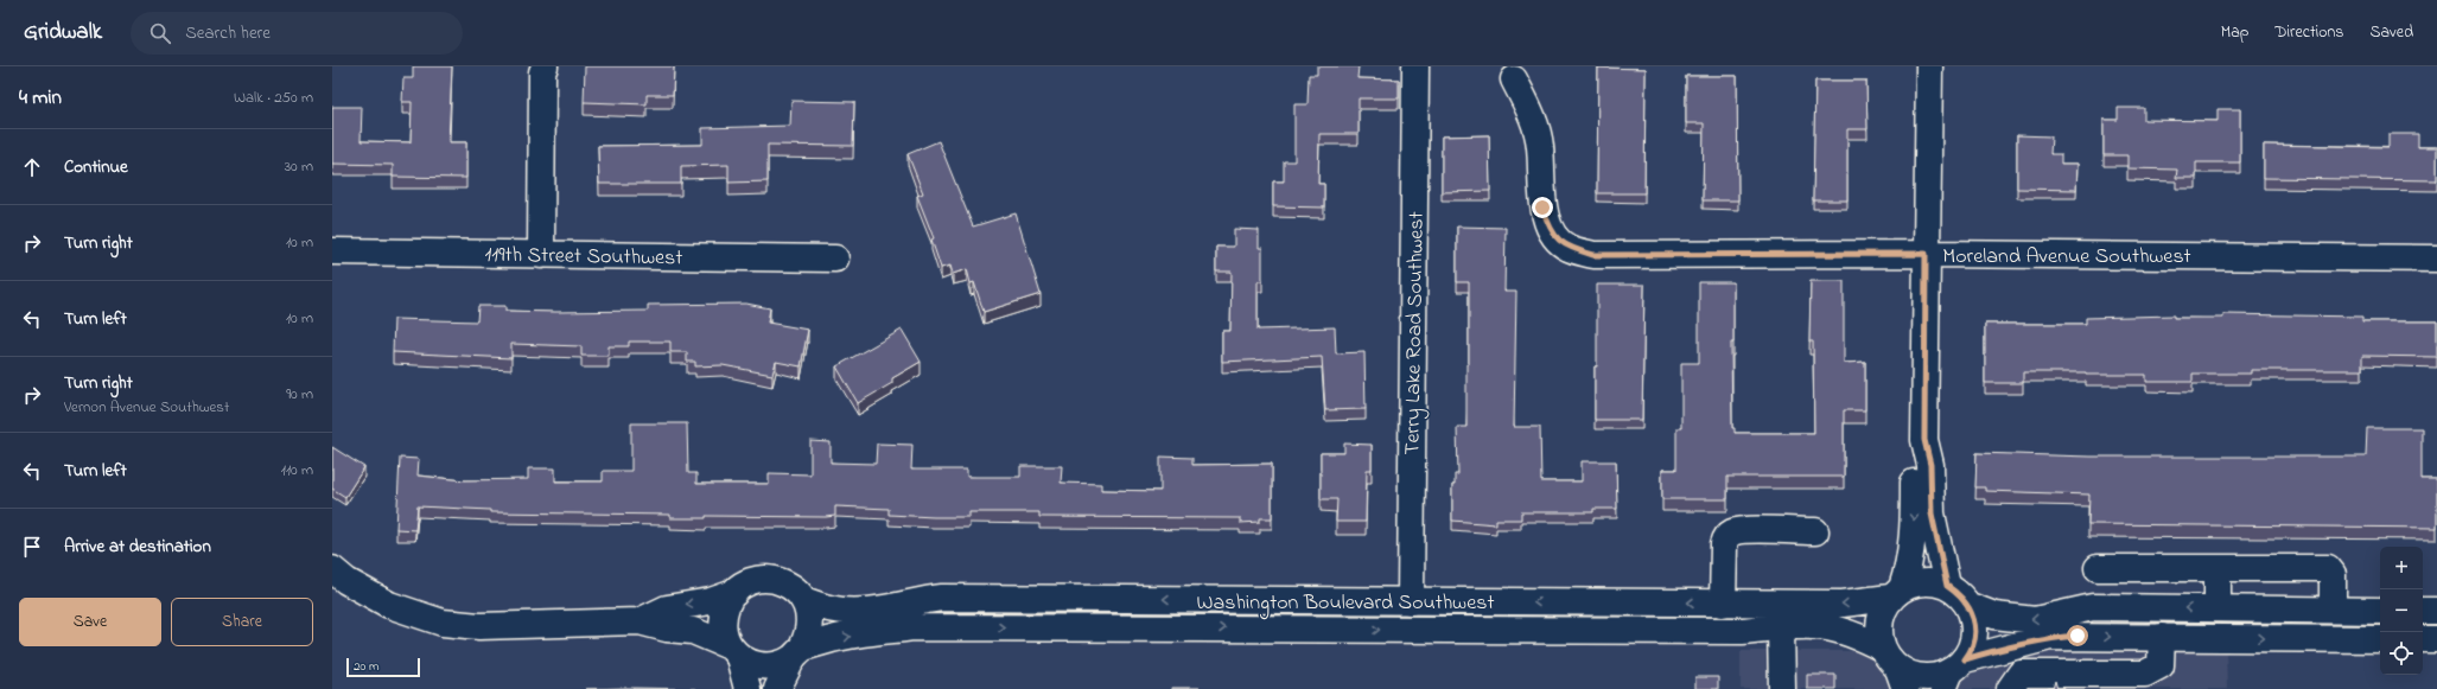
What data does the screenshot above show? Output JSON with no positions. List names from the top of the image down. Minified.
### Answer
{"streets":{"main road":["119th Street Southwest","Moreland Avenue Southwest","Terry Lake Road Southwest","Washington Boulevard Southwest"]},"crossings":[["Terry Lake Road Southwest","Washington Boulevard Southwest"]],"scale_bar":"20 m","page":{"header":"Gridwalk","search":"Search here","nav":["Map","Directions","Saved"],"heading":["4 min","Walk · 250 m"],"list":[["Continue","30 m"],["Turn right","10 m"],["Turn left","10 m"],["Turn right","Vernon Avenue Southwest","90 m"],["Turn left","110 m"],"Arrive at destination"],"map_buttons":["+","−"],"buttons":["Save","Share"],"scale":"20 m"}}
